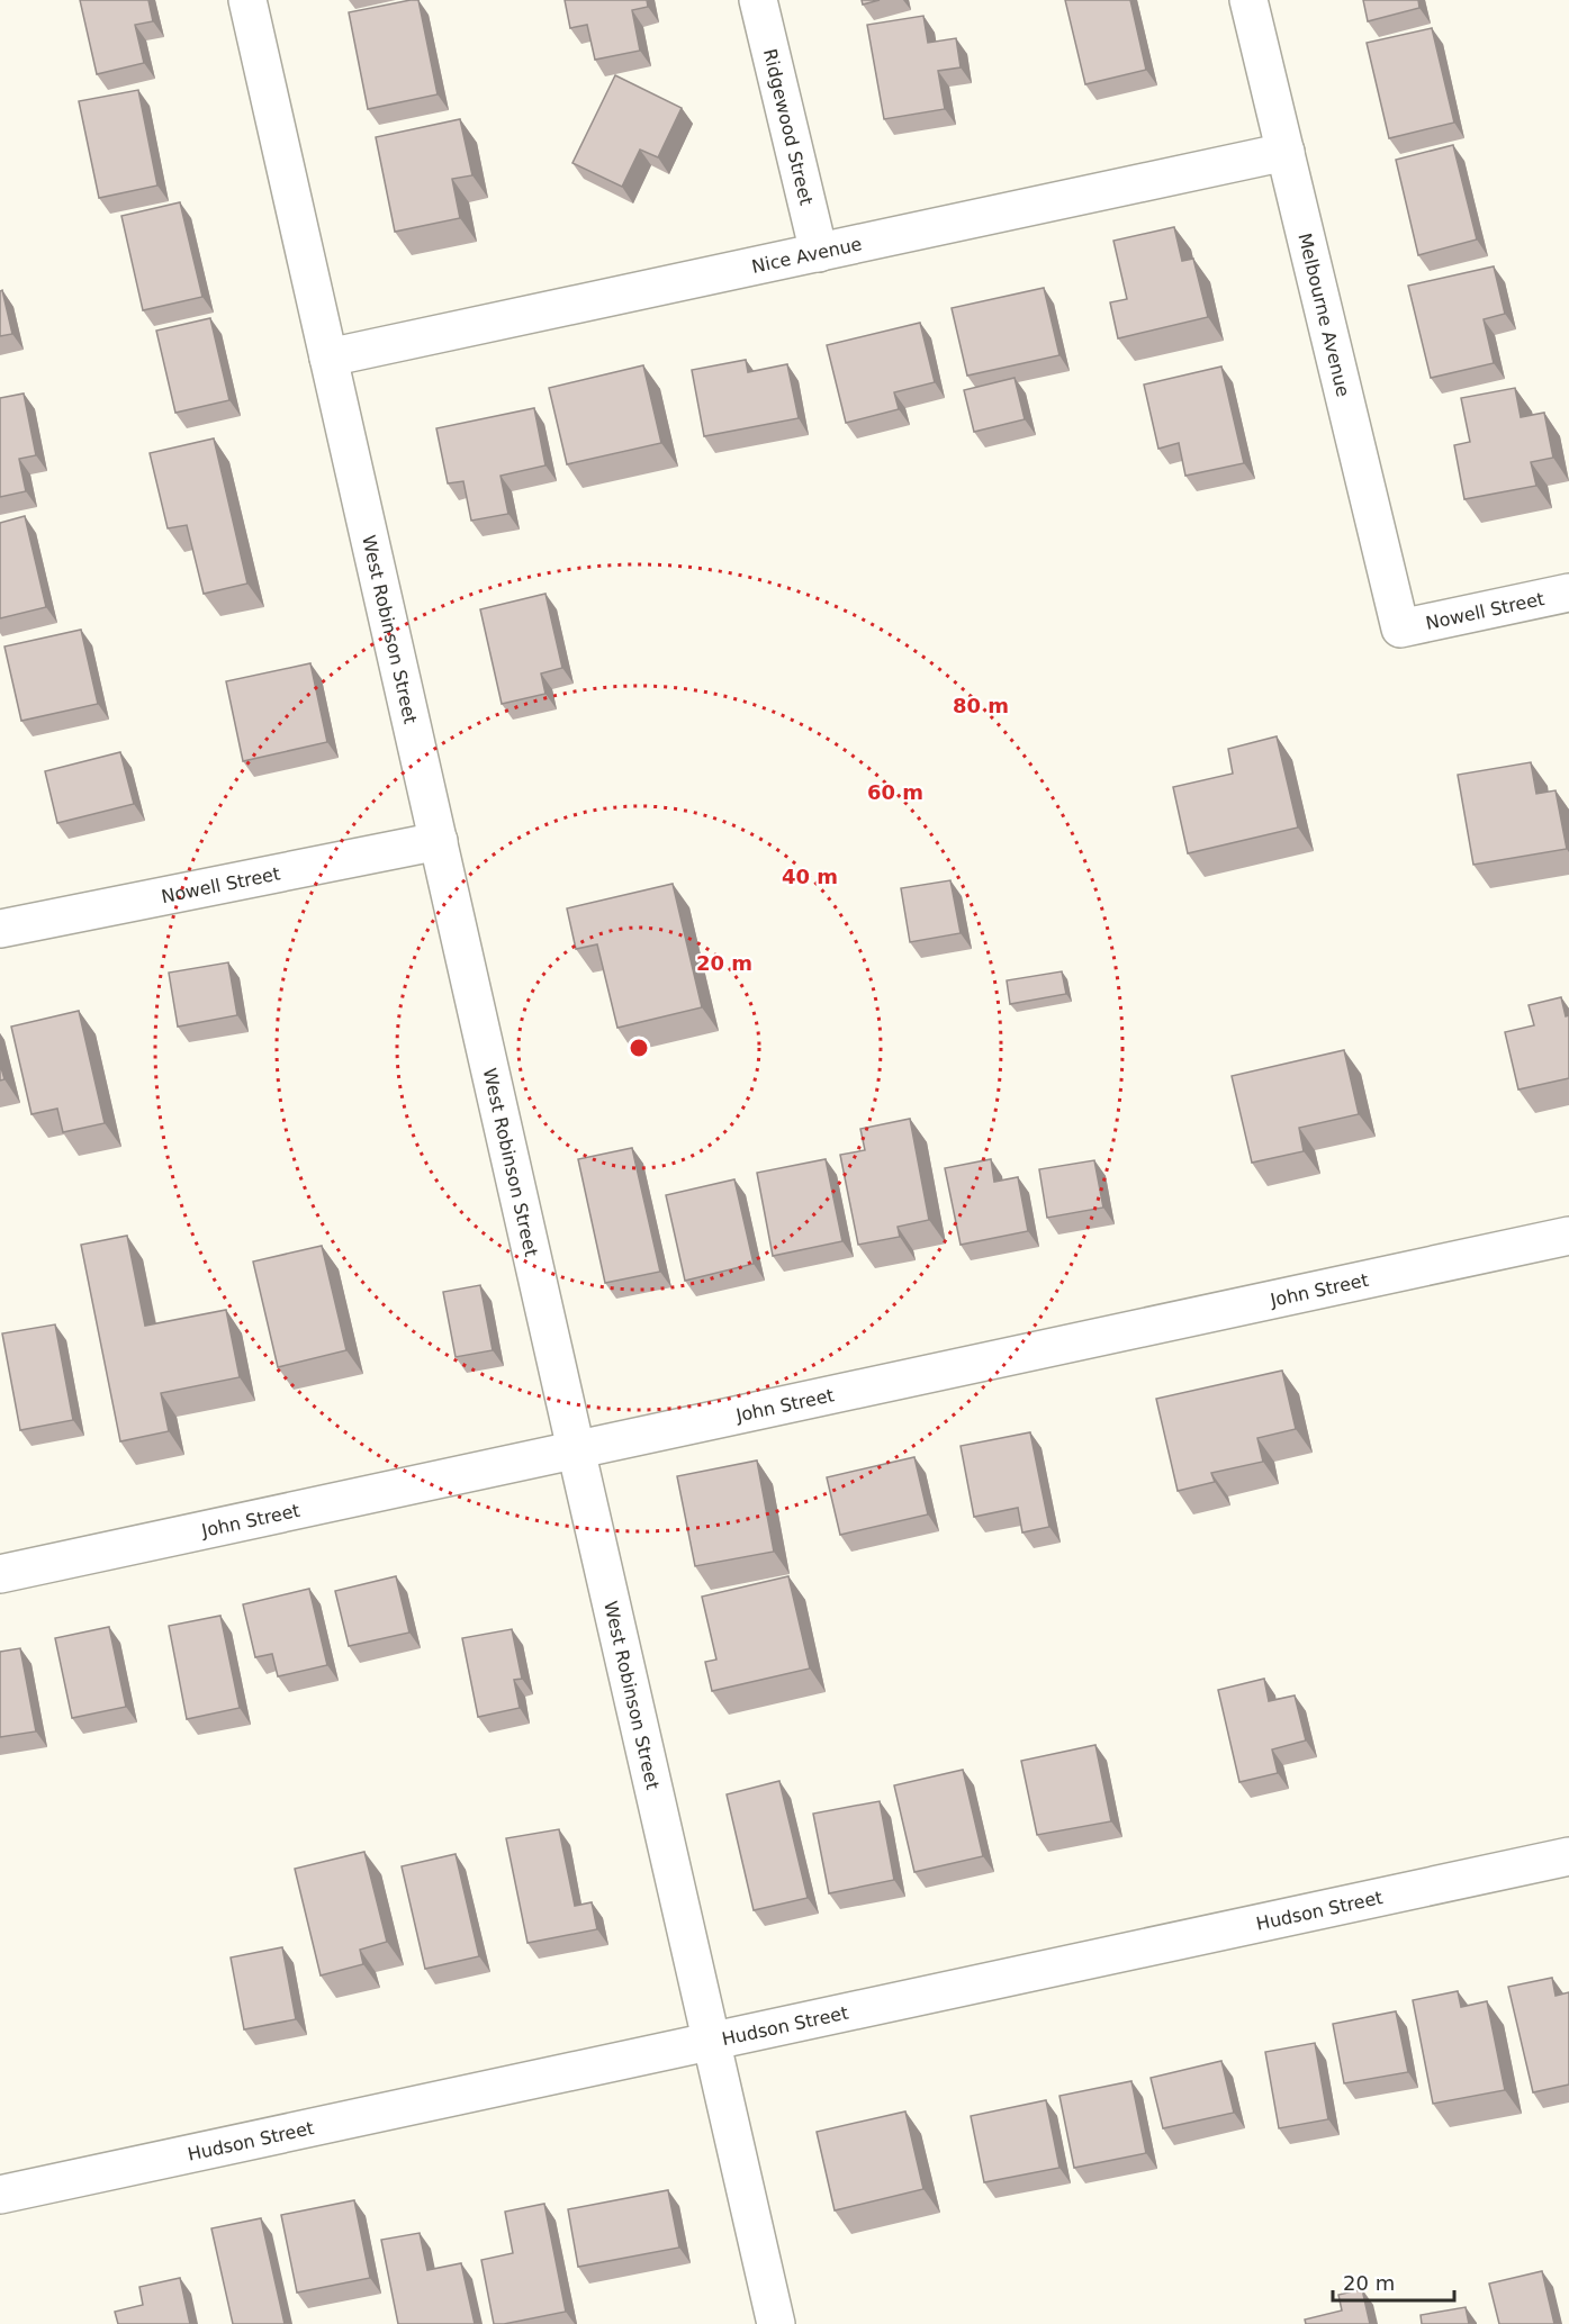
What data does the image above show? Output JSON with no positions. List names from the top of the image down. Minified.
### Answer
{"streets":{"street":["Ridgewood Street","Nice Avenue","Melbourne Avenue","Nowell Street","West Robinson Street","John Street","Hudson Street"]},"crossings":[["Ridgewood Street","Nice Avenue"],["Nice Avenue","Melbourne Avenue"],["Nice Avenue","West Robinson Street"],["Melbourne Avenue","Nowell Street"],["Nowell Street","West Robinson Street"],["West Robinson Street","John Street"],["West Robinson Street","Hudson Street"]],"scale_bar":"20 m","rings":["80 m","60 m","40 m","20 m"]}
